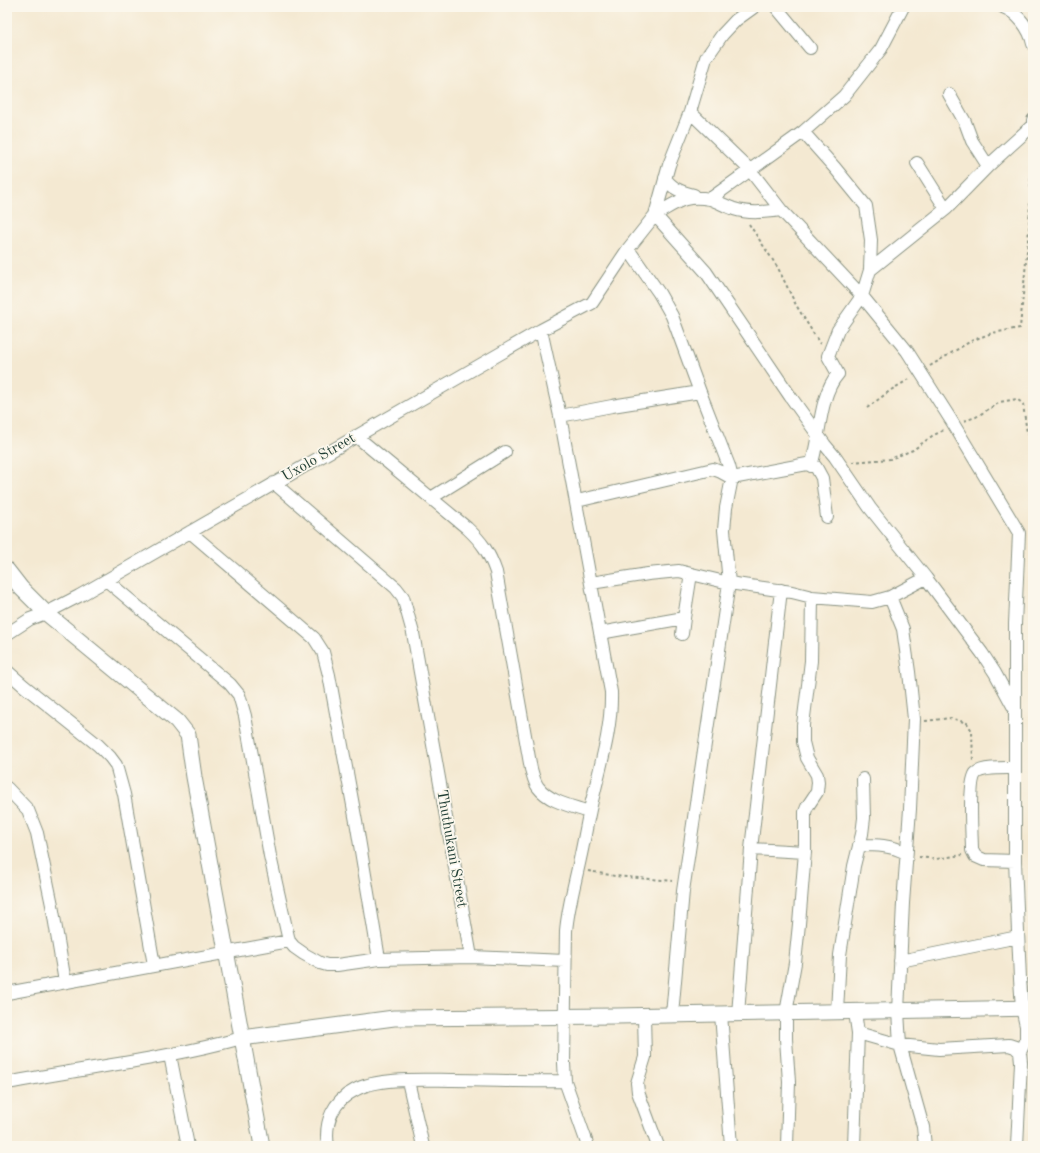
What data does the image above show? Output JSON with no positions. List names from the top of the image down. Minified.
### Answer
{"streets":{"street":["Uxolo Street","Thuthukani Street"]},"crossings":[["Uxolo Street","Thuthukani Street"]]}
